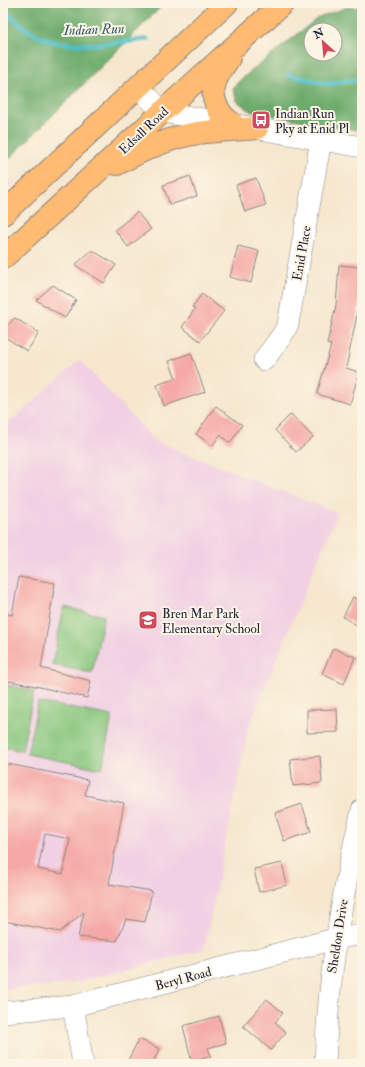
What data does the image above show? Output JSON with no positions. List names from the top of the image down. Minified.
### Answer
{"streets":{"main road":["Edsall Road"],"street":["Enid Place","Sheldon Drive","Beryl Road"]},"crossings":[["Sheldon Drive","Beryl Road"]],"water":["Indian Run"],"places":{"bus stop":["Indian Run Pky at Enid Pl"],"school or university":["Bren Mar Park Elementary School"]},"north":"top left"}
